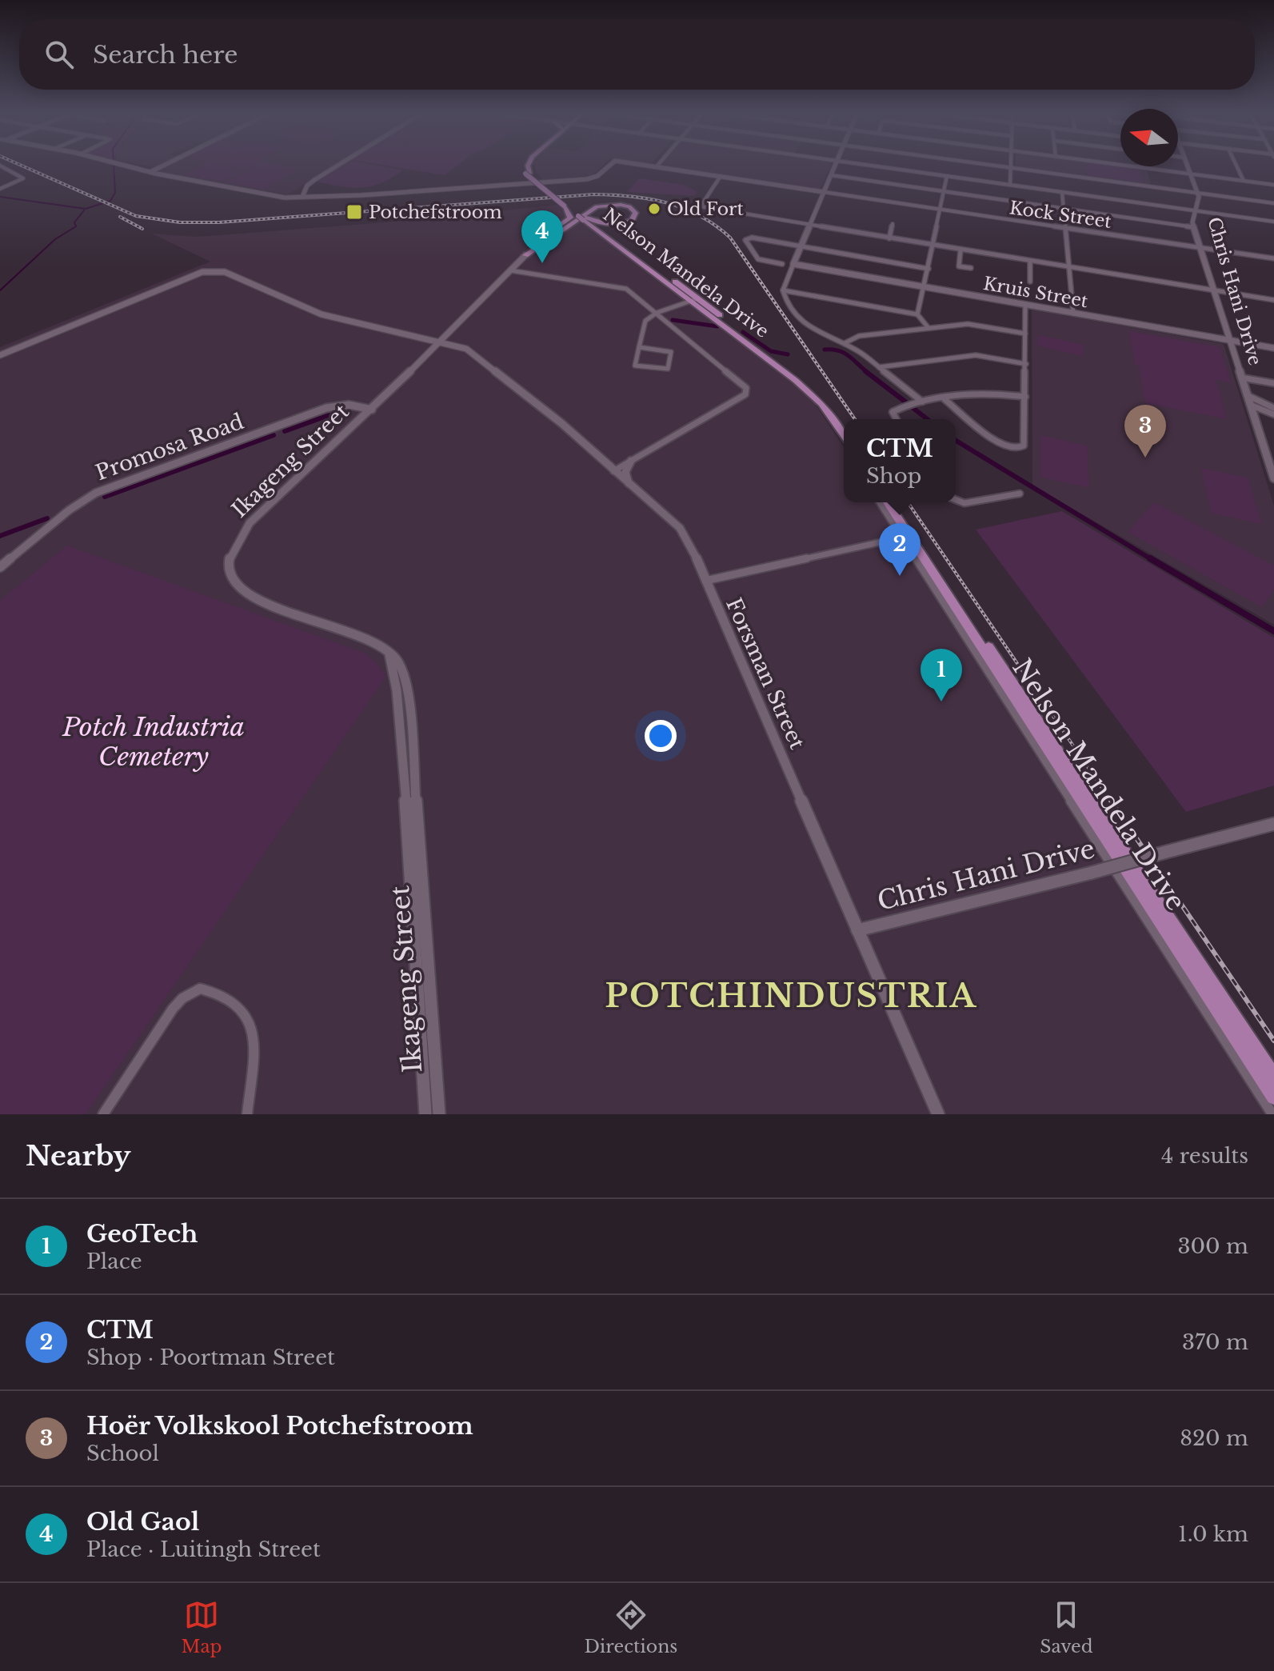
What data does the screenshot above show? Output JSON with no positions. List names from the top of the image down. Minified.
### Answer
{"streets":{"highway":["Nelson Mandela Drive"],"street":["Kock Street","Chris Hani Drive","Kruis Street","Promosa Road","Ikageng Street","Forsman Street"]},"crossings":[["Kock Street","Chris Hani Drive"],["Chris Hani Drive","Kruis Street"],["Chris Hani Drive","Forsman Street"],["Promosa Road","Ikageng Street"],["Ikageng Street","Forsman Street"]],"districts":["POTCHINDUSTRIA"],"parks":["Potch Industria Cemetery"],"places":{"other":["Old Fort"],"transit":["Potchefstroom"]},"north":"left","page":{"search":"Search here","pins":["4","3","2","1"],"popup":["CTM","Shop"],"heading":["Nearby","4 results"],"list":[{"mark":"1","name":"GeoTech","note":"Place","value":"300 m"},{"mark":"2","name":"CTM","note":"Shop · Poortman Street","value":"370 m"},{"mark":"3","name":"Hoër Volkskool Potchefstroom","note":"School","value":"820 m"},{"mark":"4","name":"Old Gaol","note":"Place · Luitingh Street","value":"1.0 km"}],"nav":["Map","Directions","Saved"]}}
